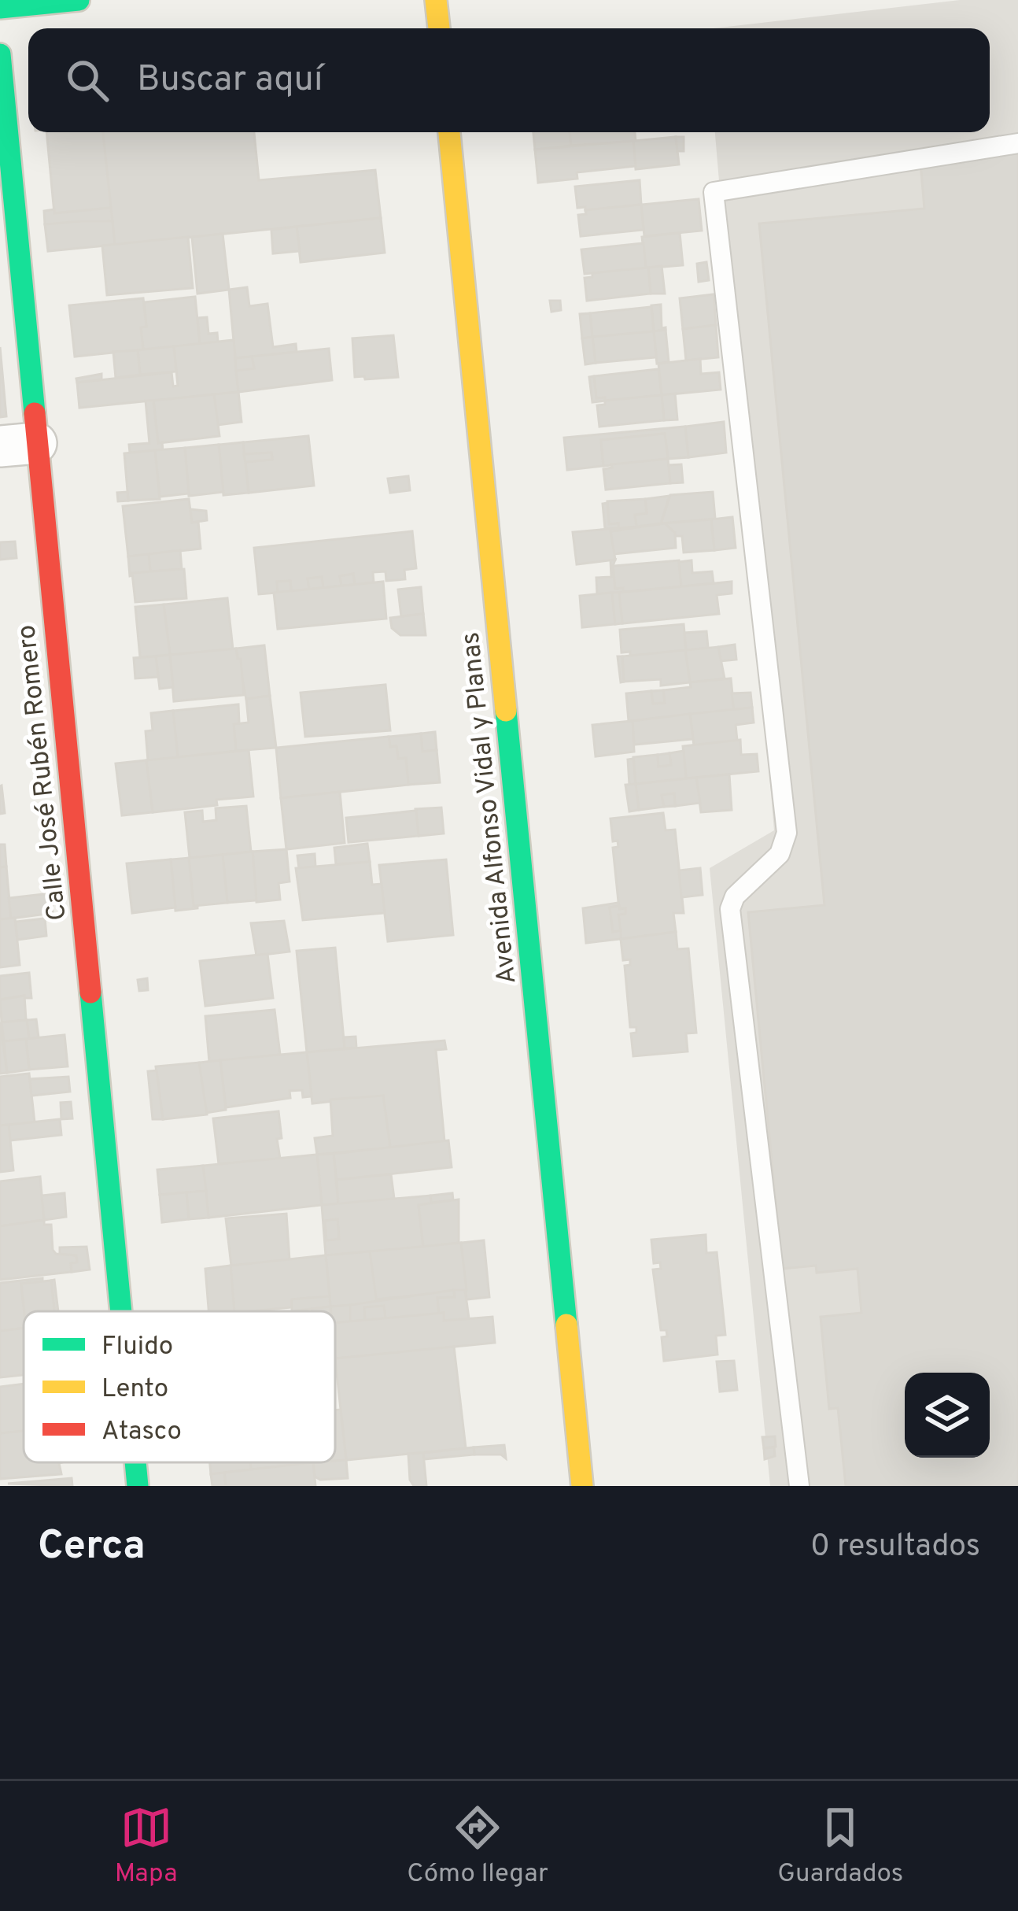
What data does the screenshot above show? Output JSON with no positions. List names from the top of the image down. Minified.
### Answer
{"streets":{"main road":["Calle José Rubén Romero","Avenida Alfonso Vidal y Planas"]},"legend":["Fluido","Lento","Atasco"],"page":{"search":"Buscar aquí","heading":["Cerca","0 resultados"],"nav":["Mapa","Cómo llegar","Guardados"]}}
